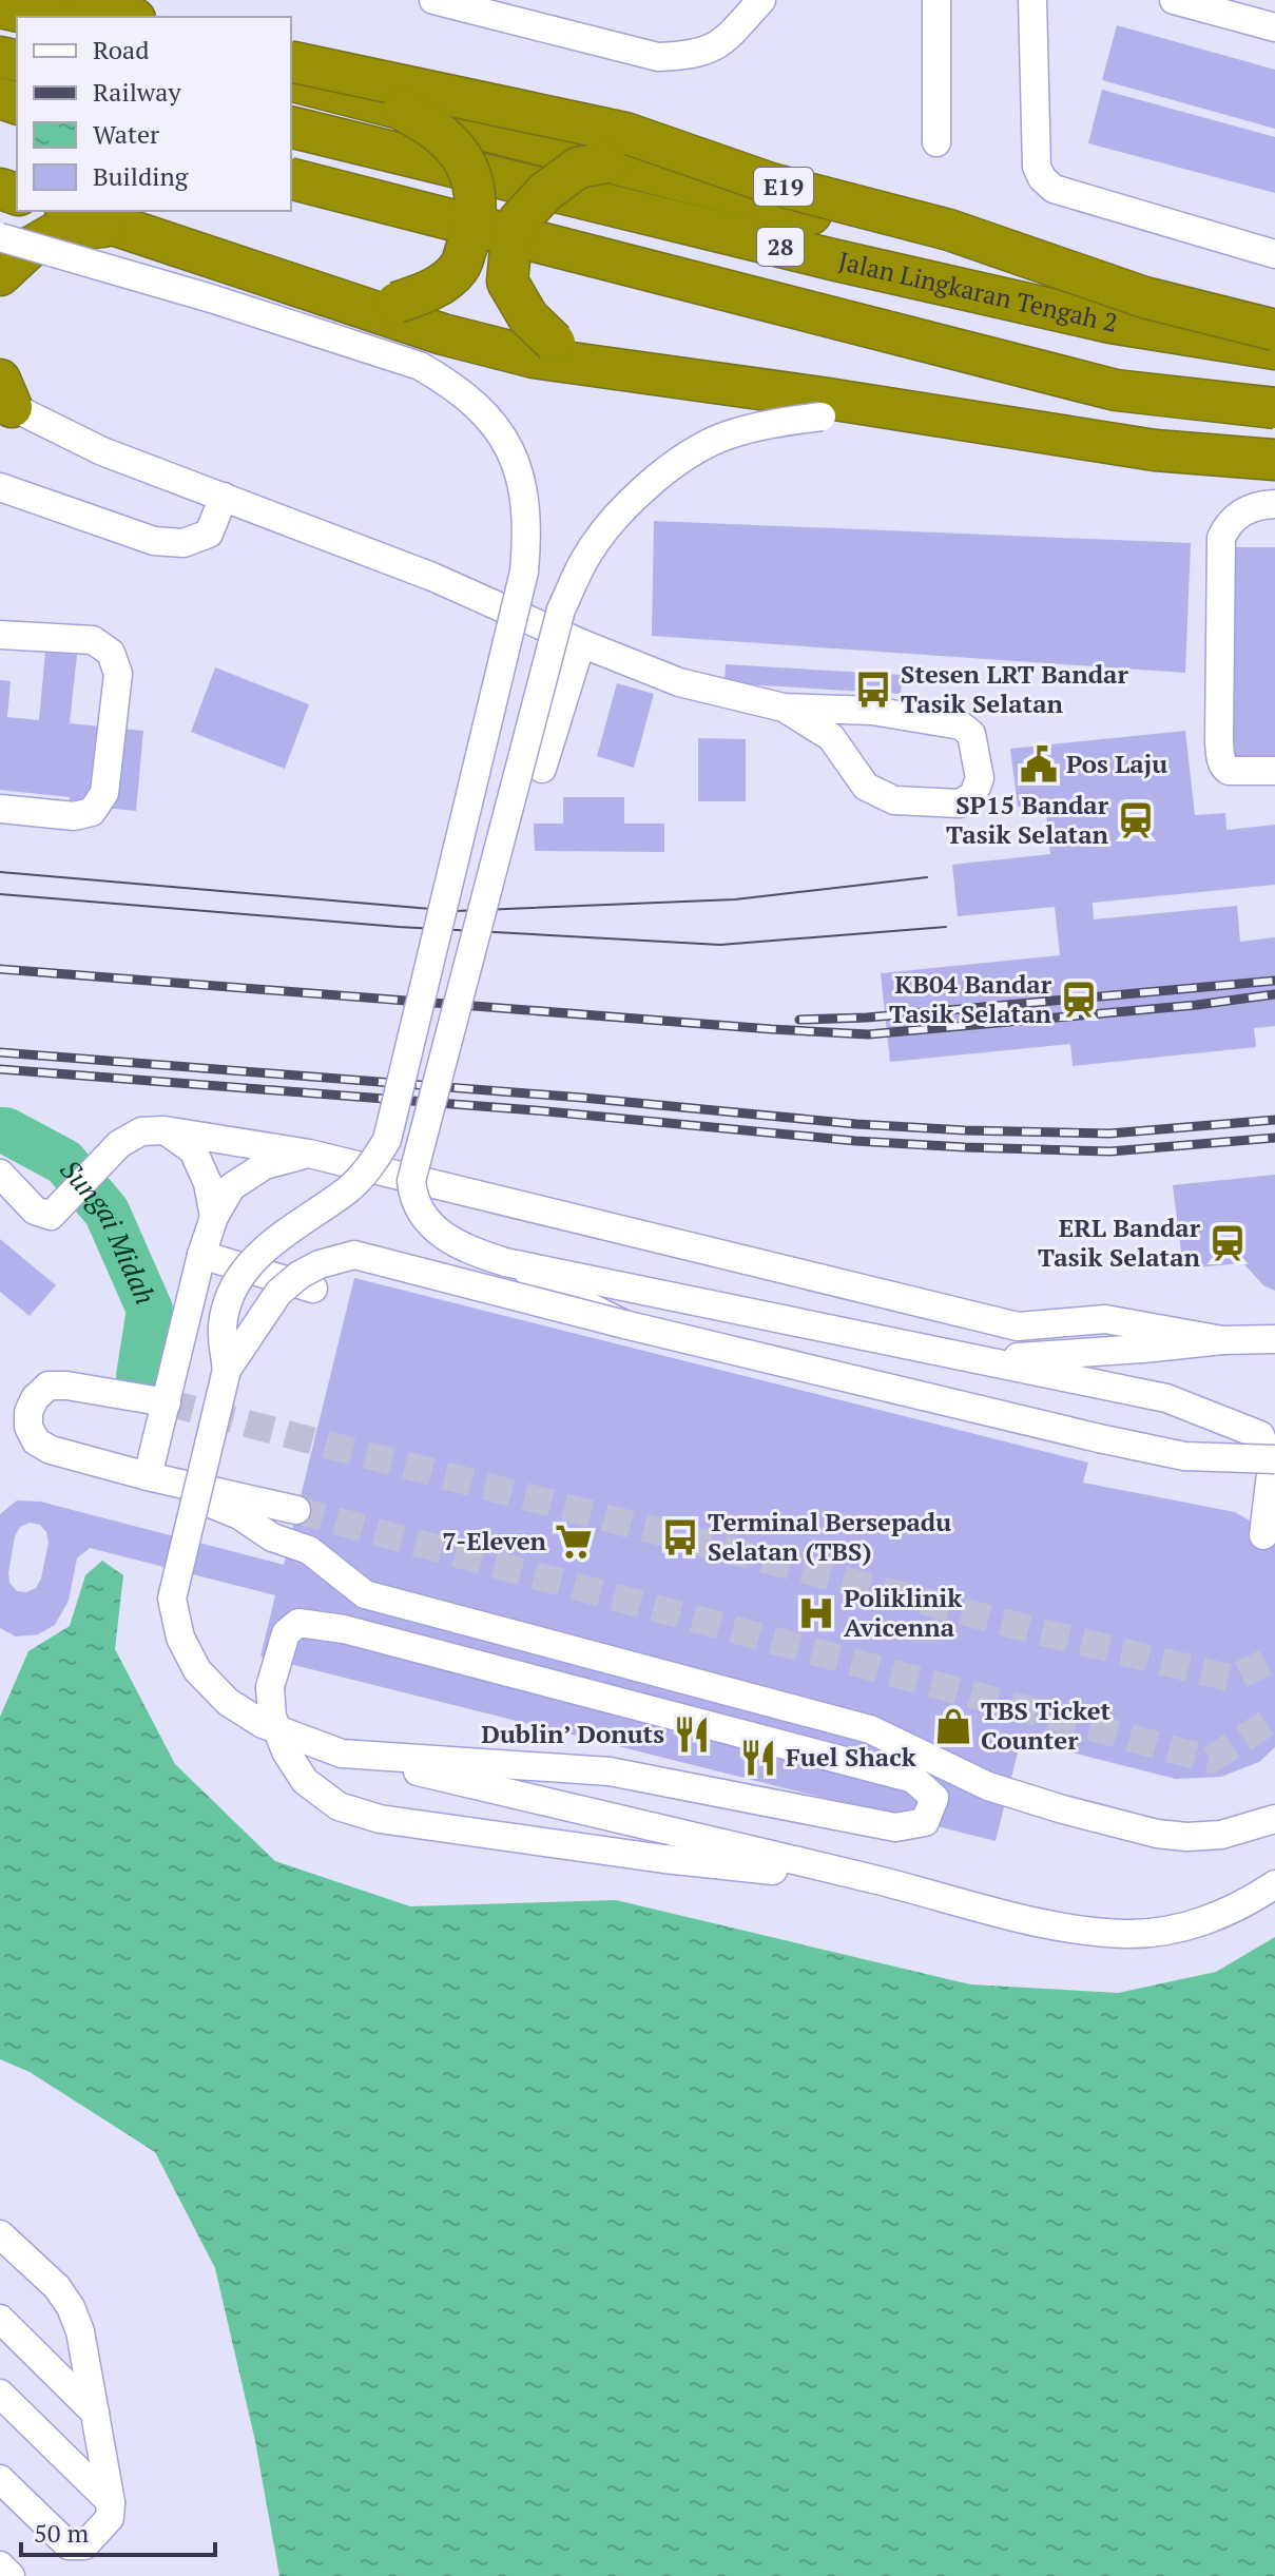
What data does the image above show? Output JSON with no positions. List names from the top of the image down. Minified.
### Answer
{"streets":{"highway":["E19","28","Jalan Lingkaran Tengah 2"]},"water":["Sungai Midah"],"places":{"bus stop":["Stesen LRT Bandar Tasik Selatan","Terminal Bersepadu Selatan (TBS)"],"public building":["Pos Laju"],"station":["SP15 Bandar Tasik Selatan","KB04 Bandar Tasik Selatan","ERL Bandar Tasik Selatan"],"supermarket":["7-Eleven"],"hospital":["Poliklinik Avicenna"],"shop":["TBS Ticket Counter"],"restaurant":["Dublin’ Donuts","Fuel Shack"]},"legend":["Road","Railway","Water","Building"],"scale_bar":"50 m"}
